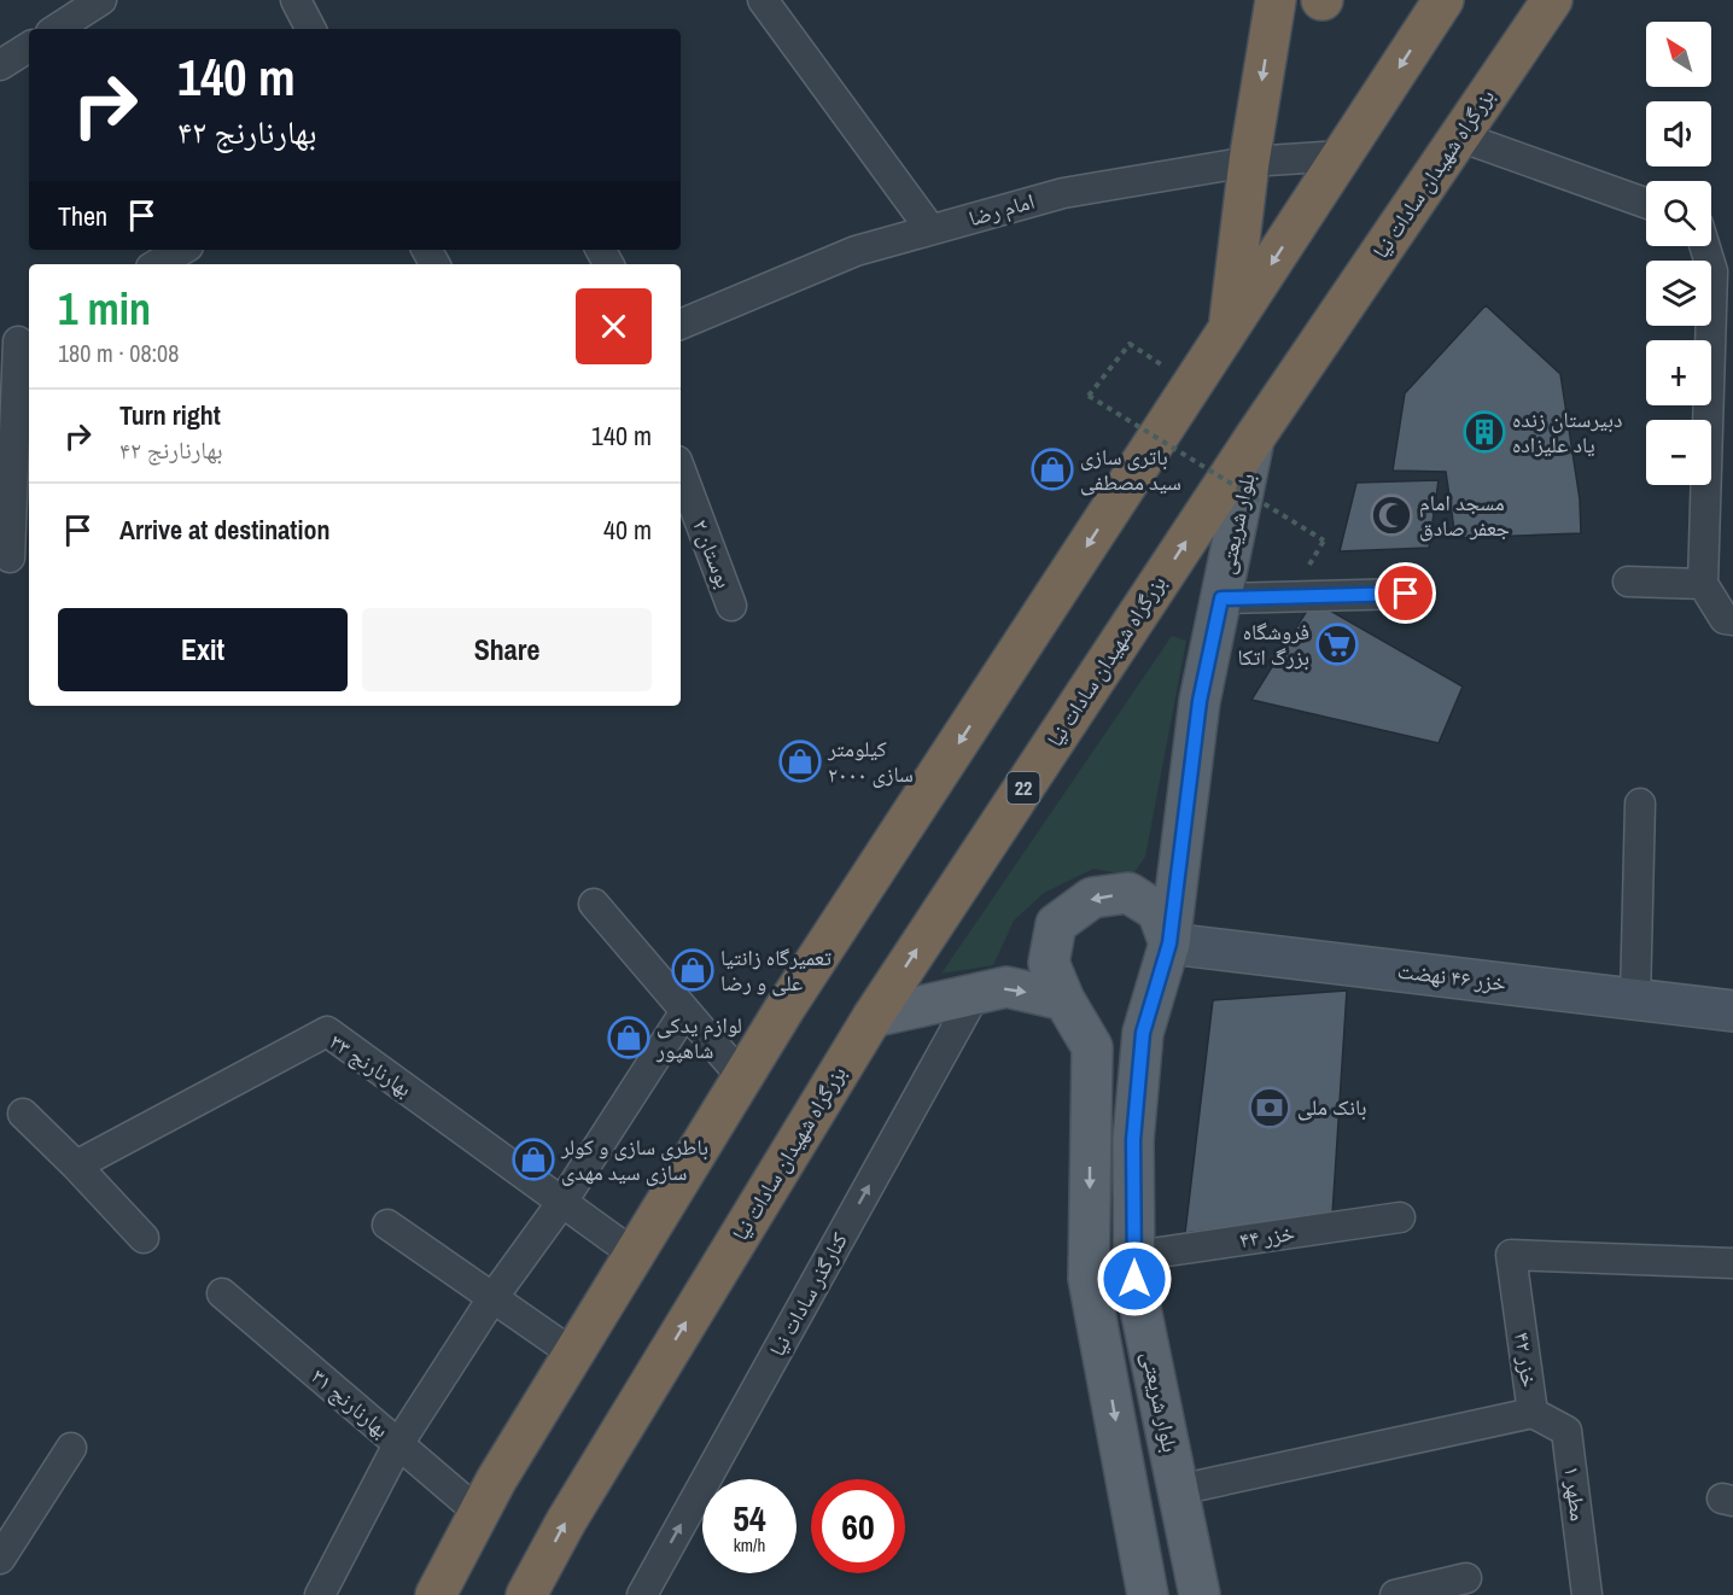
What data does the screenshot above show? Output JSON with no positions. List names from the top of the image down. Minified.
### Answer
{"streets":{"highway":["بزرگراه شهیدان سادات نیا","22"],"main road":["بلوار شریعتی"],"street":["امام رضا","بوستان ۲","خزر ۴۶ نهضت","بهارنارنج ۳۳","خزر ۴۴","کنارگذر سادات نیا","خزر ۴۲","بهارنارنج ۳۱","مطهر ۱"]},"crossings":[["بزرگراه شهیدان سادات نیا","بلوار شریعتی"],["بلوار شریعتی","خزر ۴۶ نهضت"],["بلوار شریعتی","خزر ۴۴"],["بلوار شریعتی","خزر ۴۲"],["خزر ۴۲","مطهر ۱"]],"places":{"building":["دبیرستان زنده یاد علیزاده"],"shop":["باتری سازی سید مصطفی","کیلومتر سازی ۲۰۰۰","تعمیرگاه زانتیا علی و رضا","لوازم یدکی شاهپور","باطری سازی و کولر سازی سید مهدی"],"mosque":["مسجد امام جعفر صادق"],"supermarket":["فروشگاه بزرگ اتکا"],"bank":["بانک ملی"]},"north":"top left","page":{"map_buttons":["+","−"],"turn":["140 m","بهارنارنج ۴۲"],"then":"Then","heading":["1 min","180 m · 08:08"],"list":[{"name":"Turn right","note":"بهارنارنج ۴۲","value":"140 m"},{"name":"Arrive at destination","value":"40 m"}],"buttons":["Exit","Share"],"speed":"54 km/h","limit":"60"}}
